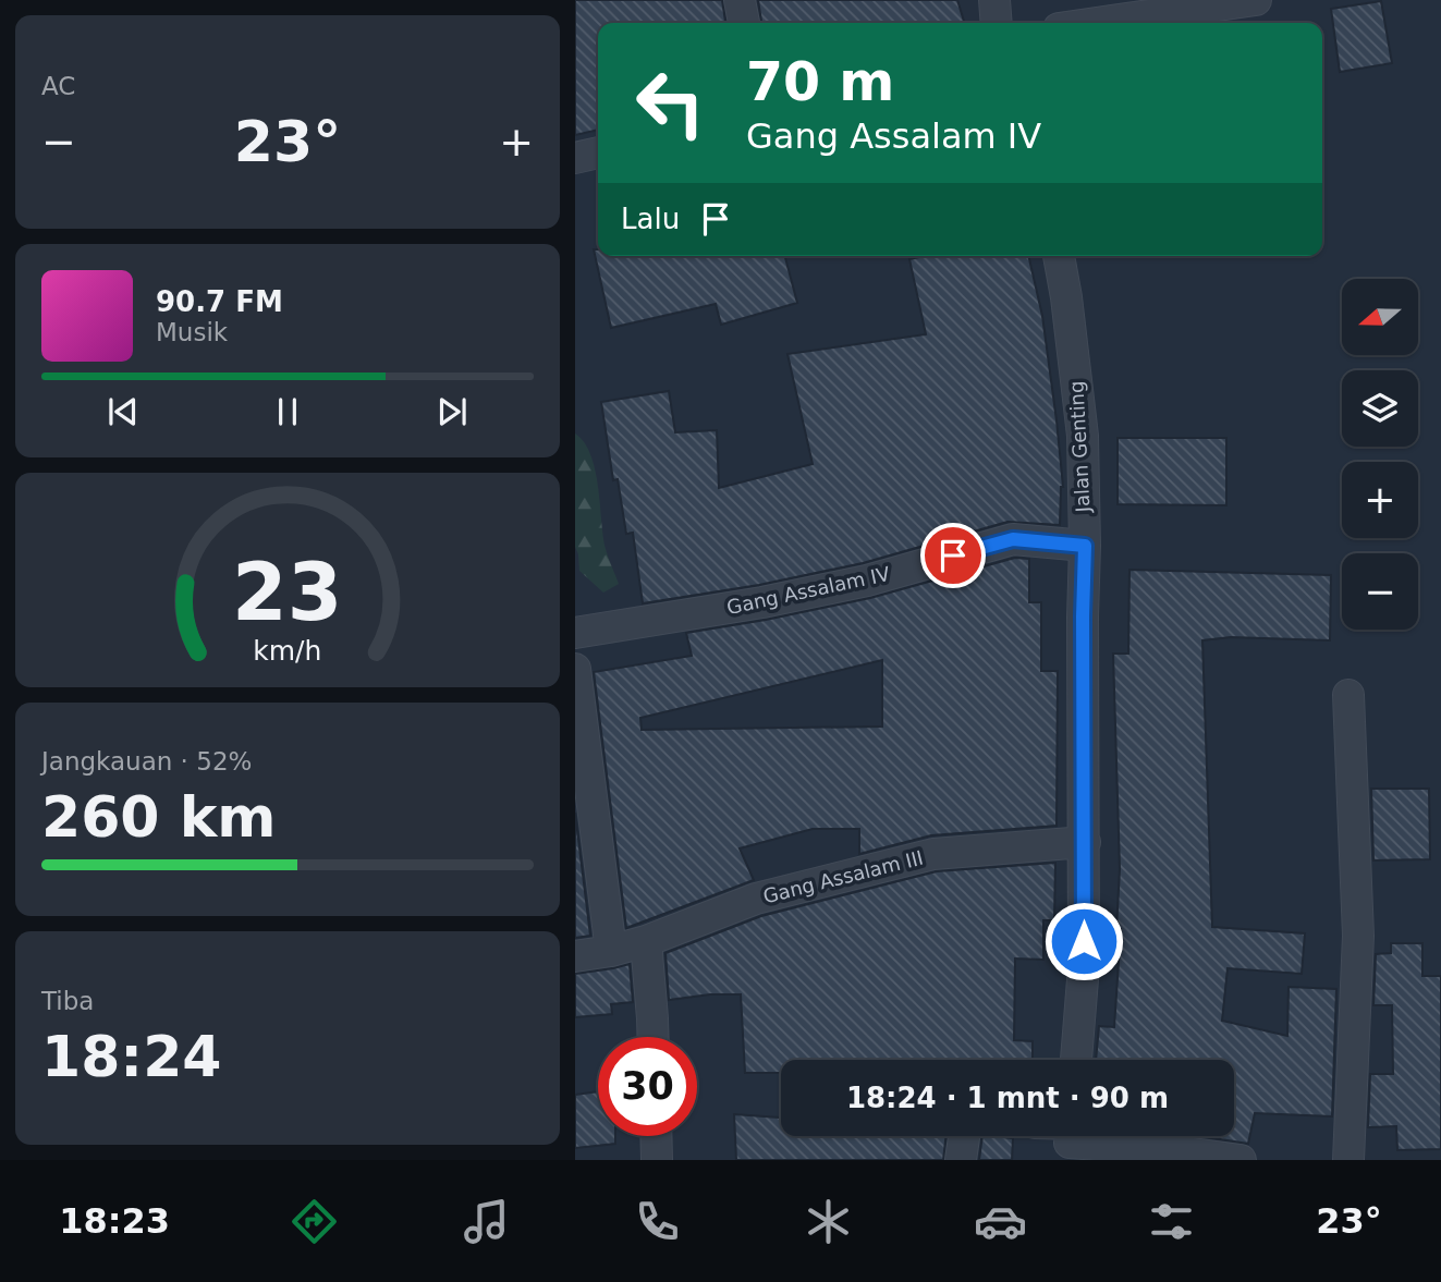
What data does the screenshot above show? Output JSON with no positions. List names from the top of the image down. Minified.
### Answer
{"streets":{"street":["Jalan Genting","Gang Assalam IV","Gang Assalam III"]},"crossings":[["Jalan Genting","Gang Assalam IV"],["Jalan Genting","Gang Assalam III"]],"north":"left","page":{"tile":["AC",["Jangkauan · 52%","260 km"],["Tiba","18:24"]],"turn":["70 m","Gang Assalam IV"],"heat":["−","23°","+"],"then":"Lalu","song":["90.7 FM","Musik"],"map_buttons":["+","−"],"limit":"30","trip":"18:24 · 1 mnt · 90 m","tabs":["18:23","23°"],"gauge":["23","km/h"]}}
